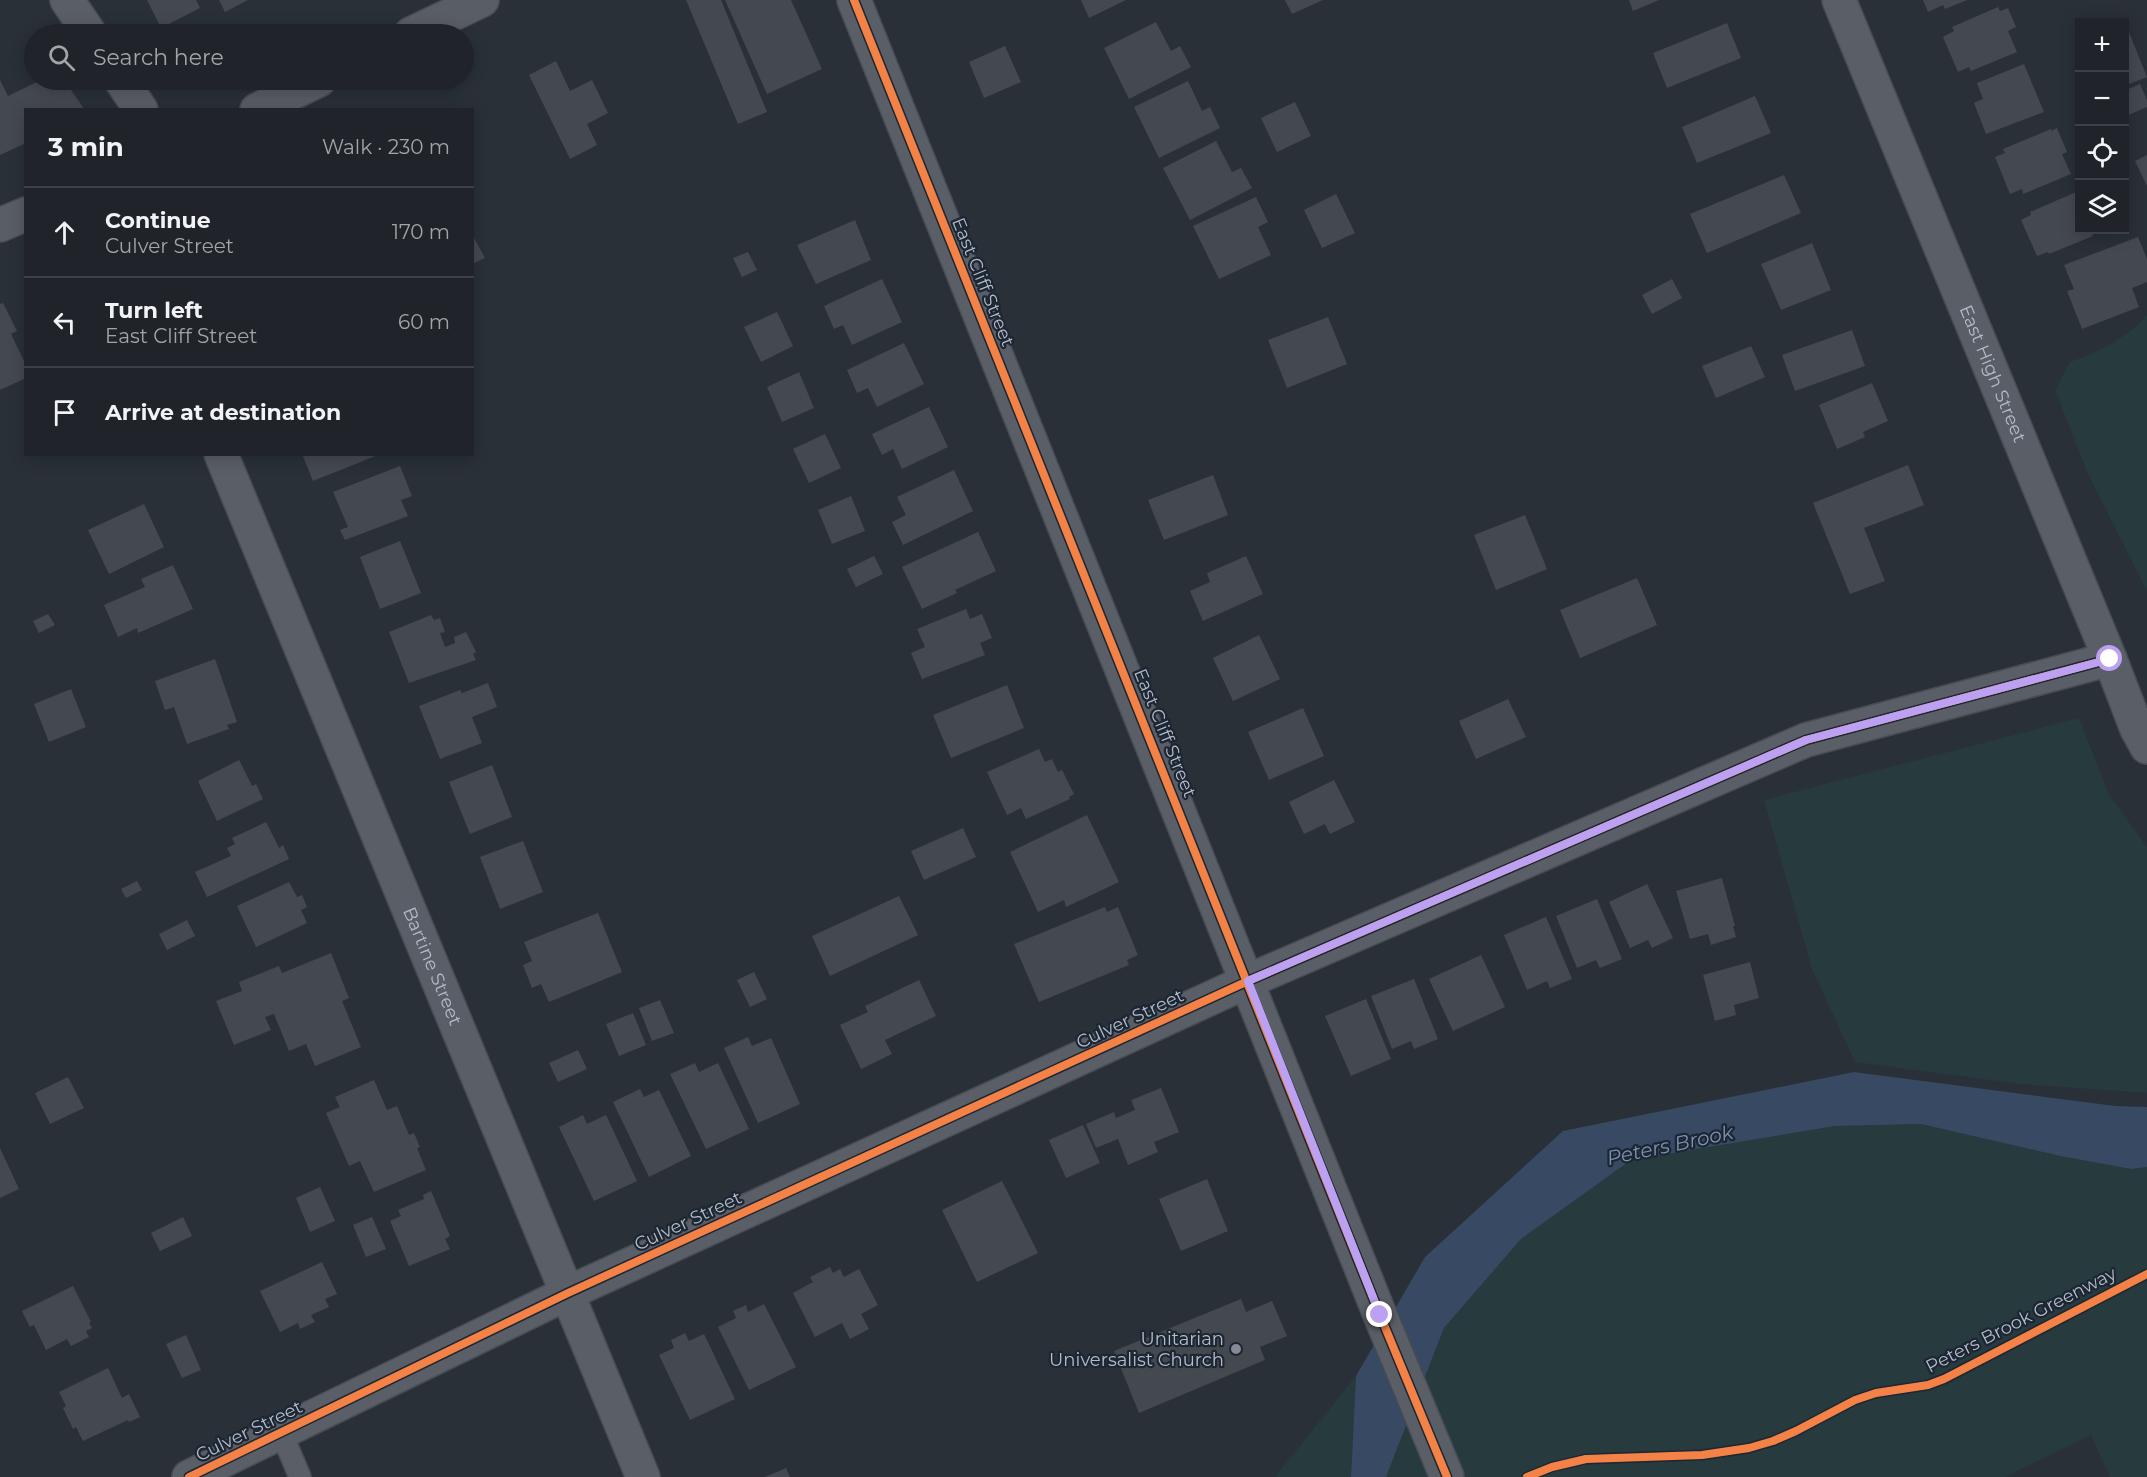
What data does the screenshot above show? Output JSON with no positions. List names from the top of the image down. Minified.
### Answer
{"streets":{"street":["East Cliff Street","East High Street","Bartine Street","Culver Street"],"cycle path":["Peters Brook Greenway"]},"crossings":[["East Cliff Street","Culver Street"],["East High Street","Culver Street"],["Bartine Street","Culver Street"]],"water":["Peters Brook"],"places":["Unitarian Universalist Church"],"page":{"map_buttons":["+","−"],"search":"Search here","heading":["3 min","Walk · 230 m"],"list":[["Continue","Culver Street","170 m"],["Turn left","East Cliff Street","60 m"],"Arrive at destination"]}}
